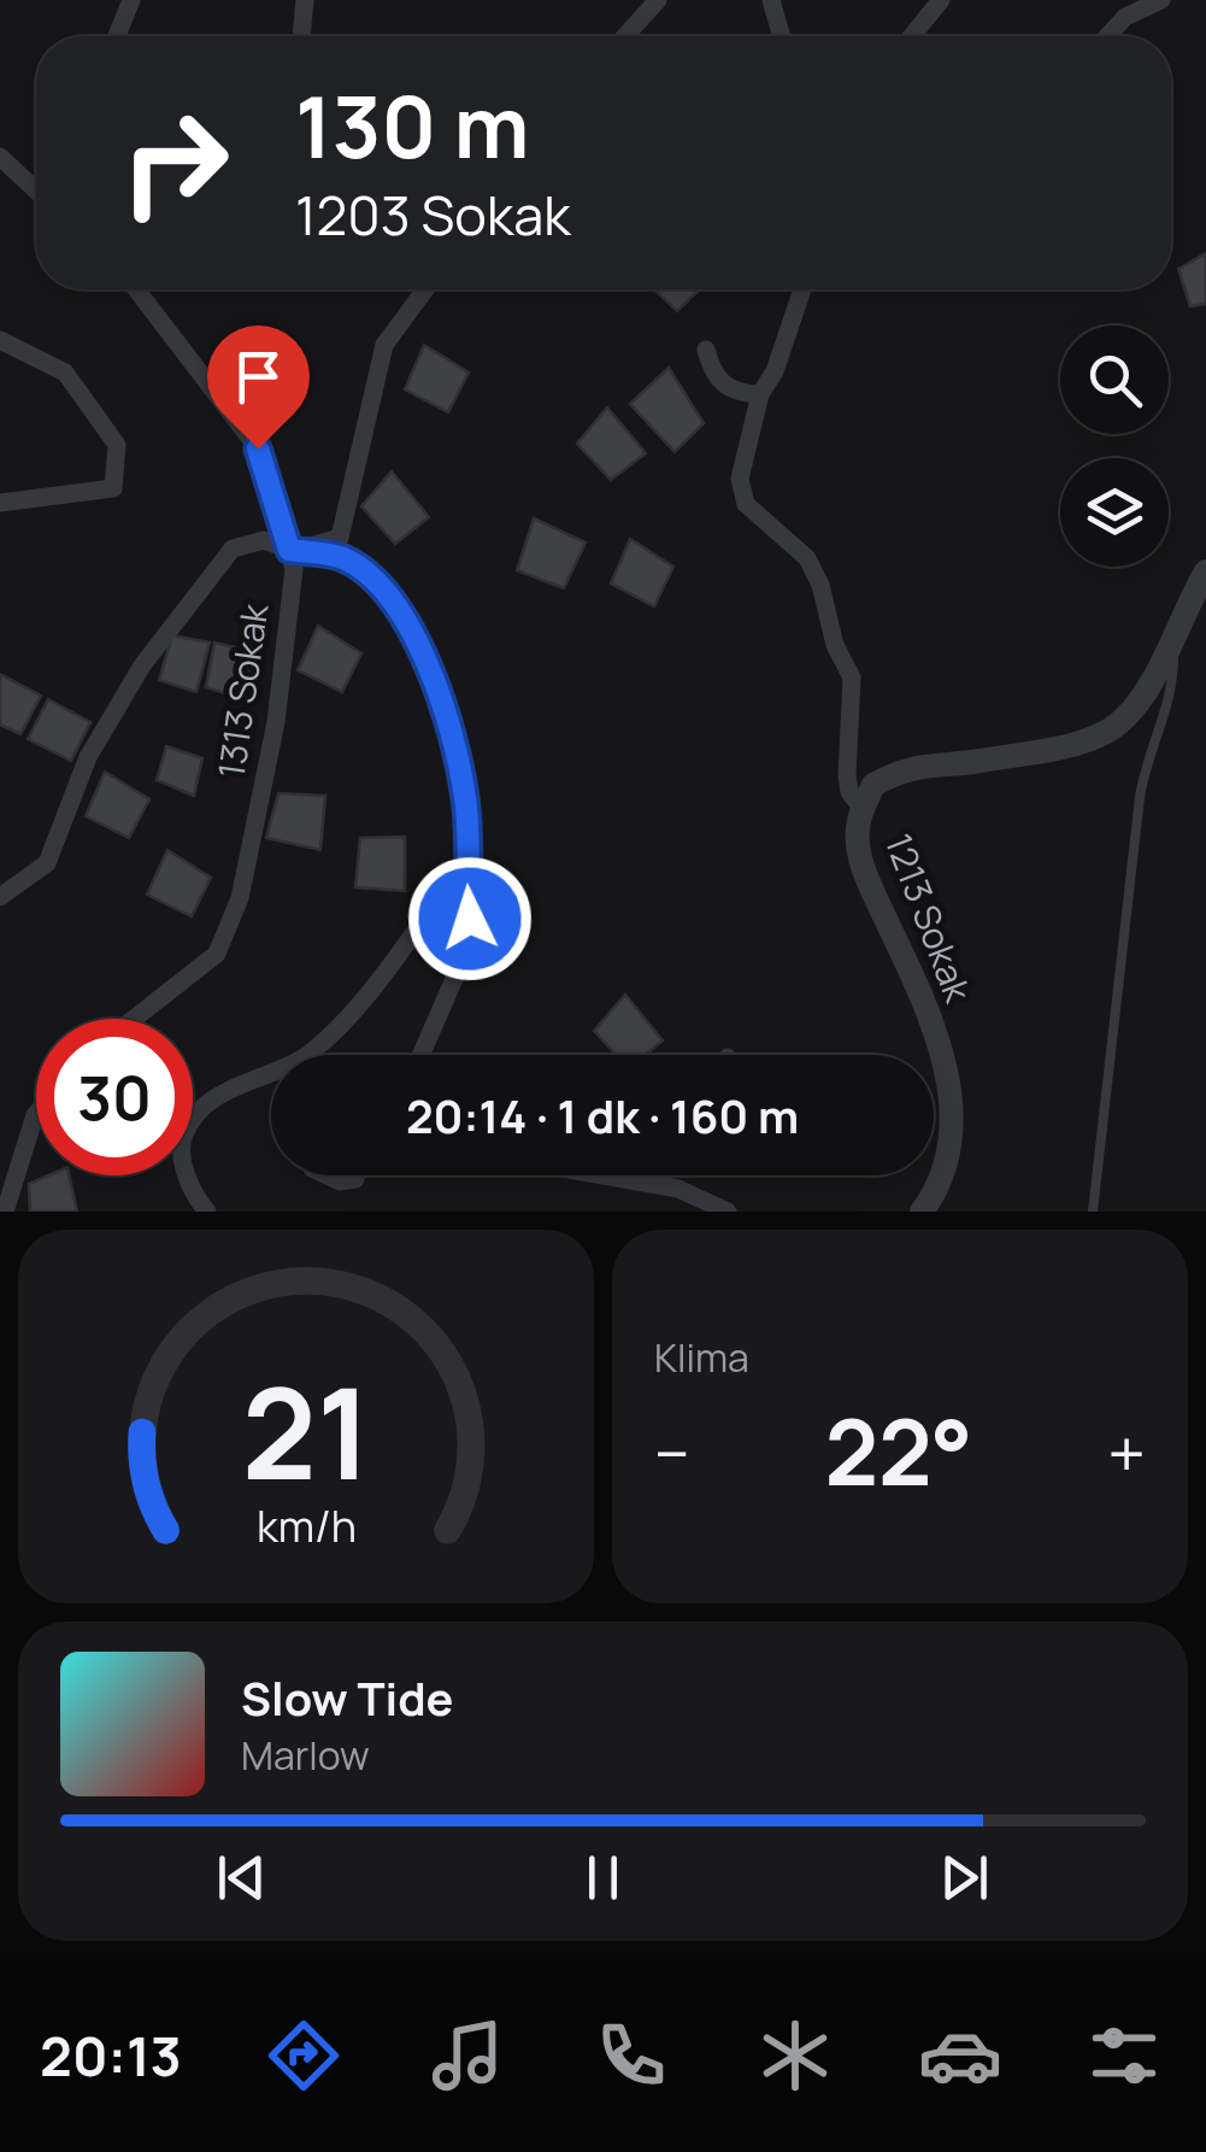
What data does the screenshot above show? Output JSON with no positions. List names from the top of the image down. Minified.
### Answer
{"streets":{"street":["1313 Sokak","1213 Sokak"]},"page":{"turn":["130 m","1203 Sokak"],"limit":"30","trip":"20:14 · 1 dk · 160 m","tile":"Klima","heat":["−","22°","+"],"song":["Slow Tide","Marlow"],"tabs":"20:13","gauge":["21","km/h"]}}
